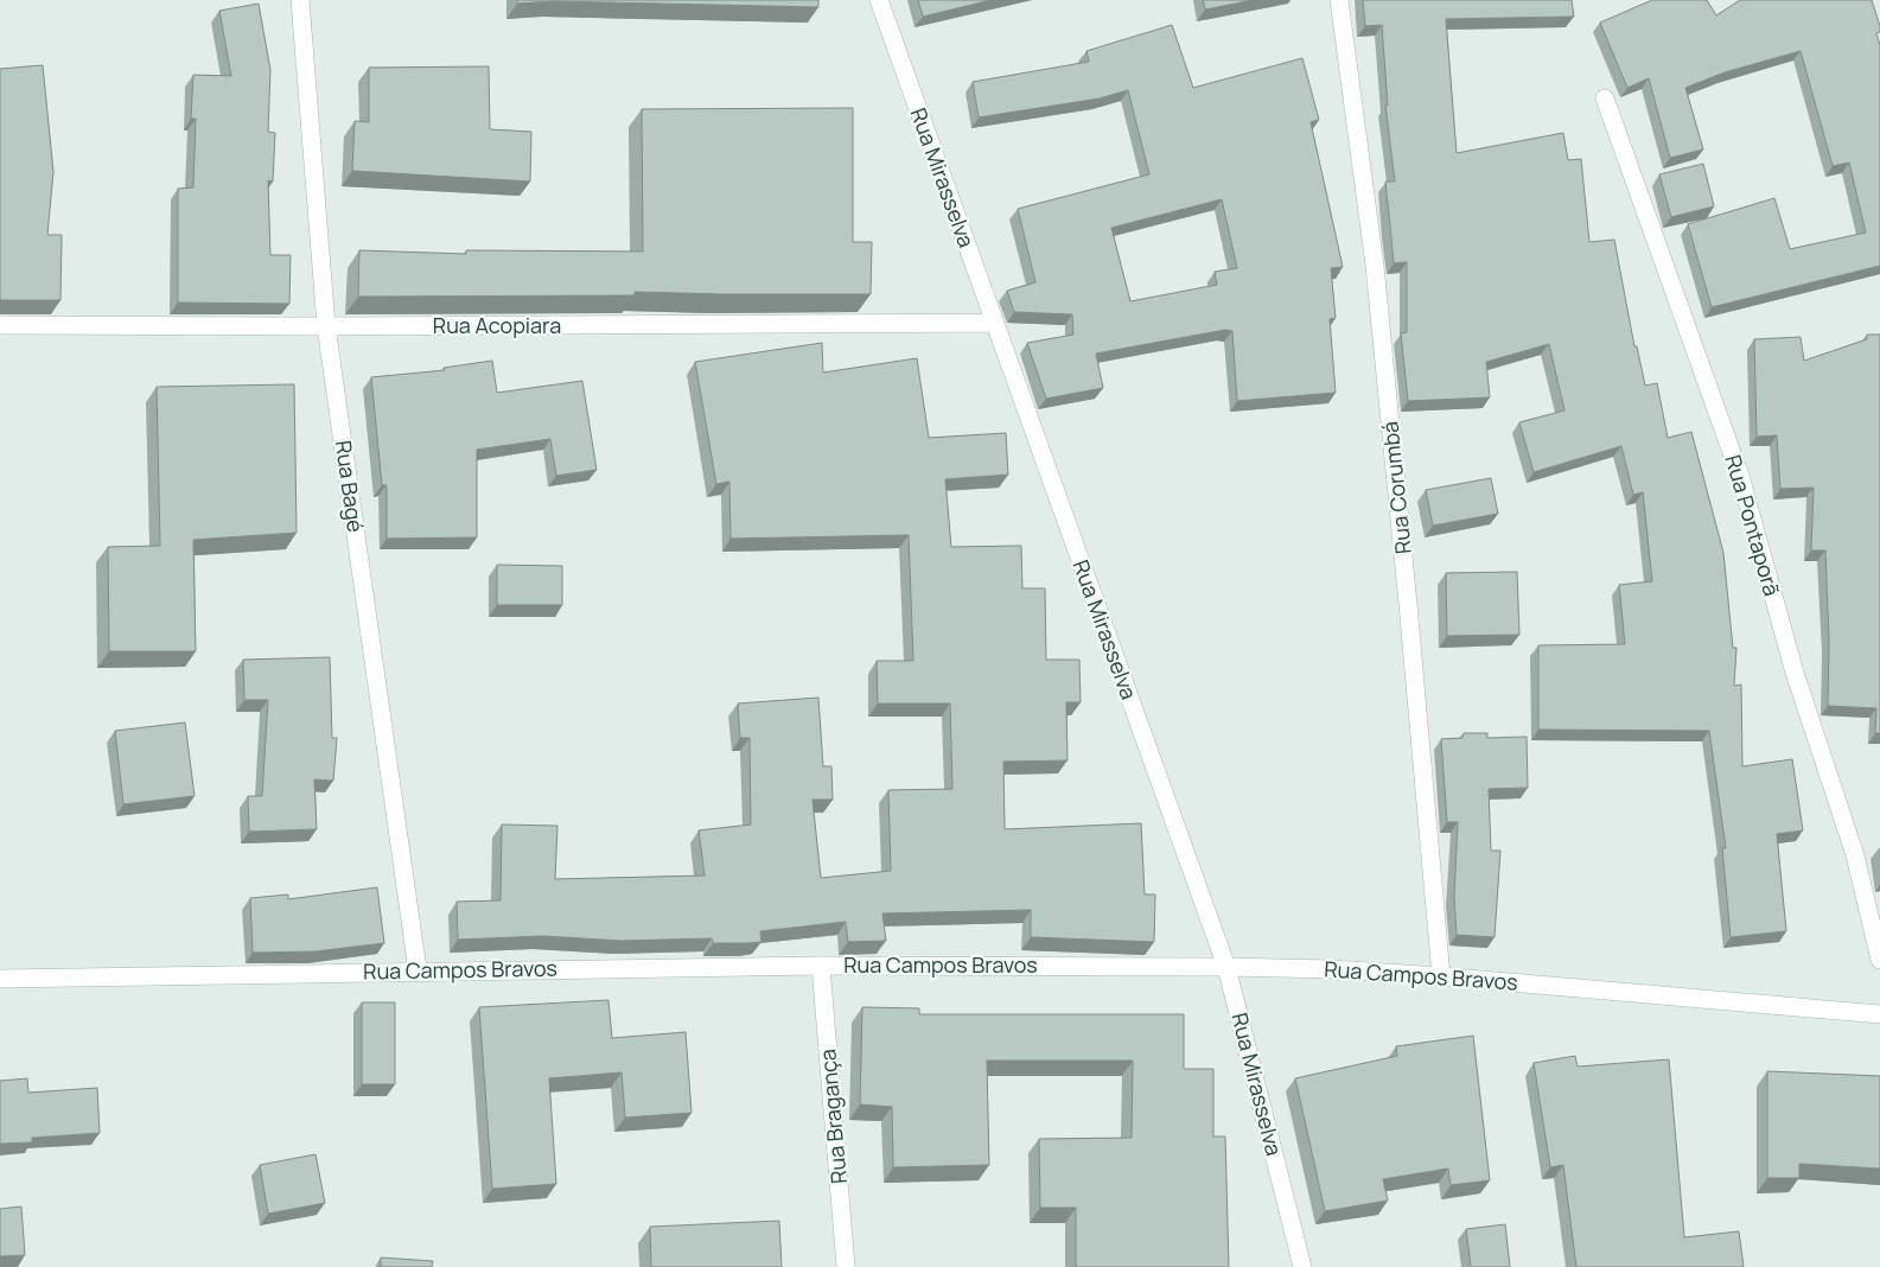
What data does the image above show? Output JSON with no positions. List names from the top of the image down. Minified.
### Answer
{"streets":{"street":["Rua Mirasselva","Rua Acopiara","Rua Bagé","Rua Corumbá","Rua Pontaporã","Rua Campos Bravos","Rua Bragança"]},"crossings":[["Rua Mirasselva","Rua Acopiara"],["Rua Mirasselva","Rua Campos Bravos"],["Rua Acopiara","Rua Bagé"],["Rua Bagé","Rua Campos Bravos"],["Rua Corumbá","Rua Campos Bravos"],["Rua Campos Bravos","Rua Bragança"]]}
